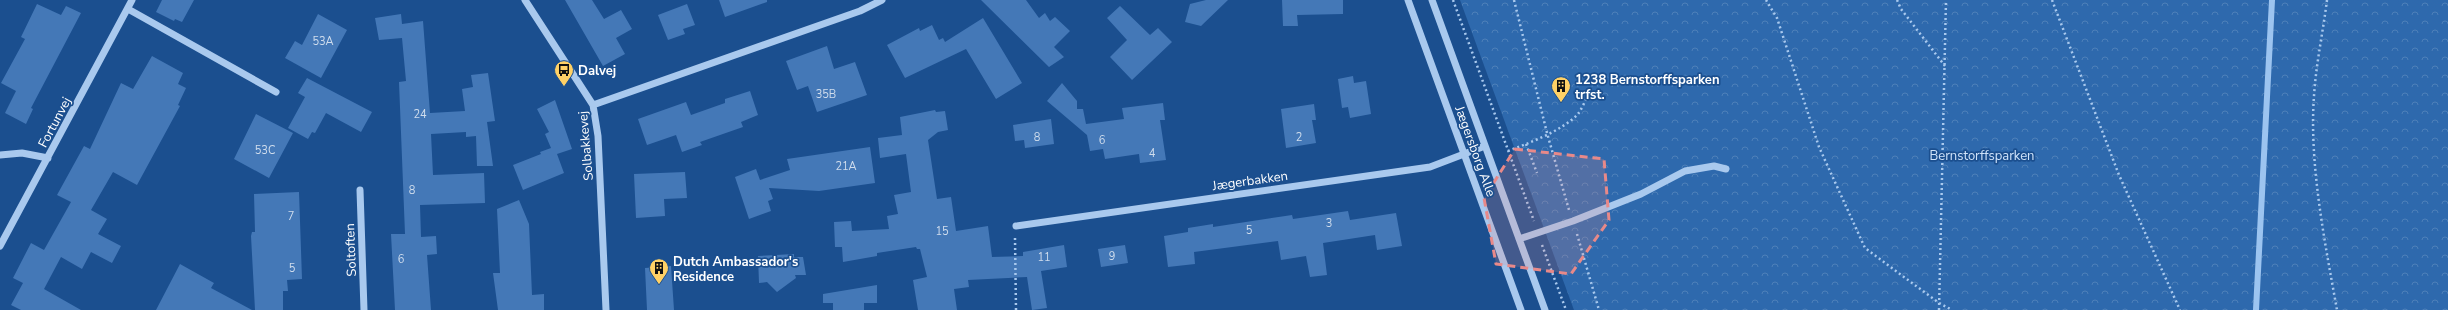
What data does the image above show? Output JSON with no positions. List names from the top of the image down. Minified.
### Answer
{"streets":{"street":["Fortunvej","Solbakkevej","Jægersborg Alle","Jægerbakken","Soltoften"]},"crossings":[["Jægersborg Alle","Jægerbakken"]],"parks":["Bernstorffsparken"],"places":{"bus stop":["Dalvej"],"building":["1238 Bernstorffsparken trfst.","Dutch Ambassador's Residence"]},"house_numbers":["53A","35B","24","8","2","6","53C","4","21A","8","7","3","5","15","9","11","6","5"]}
